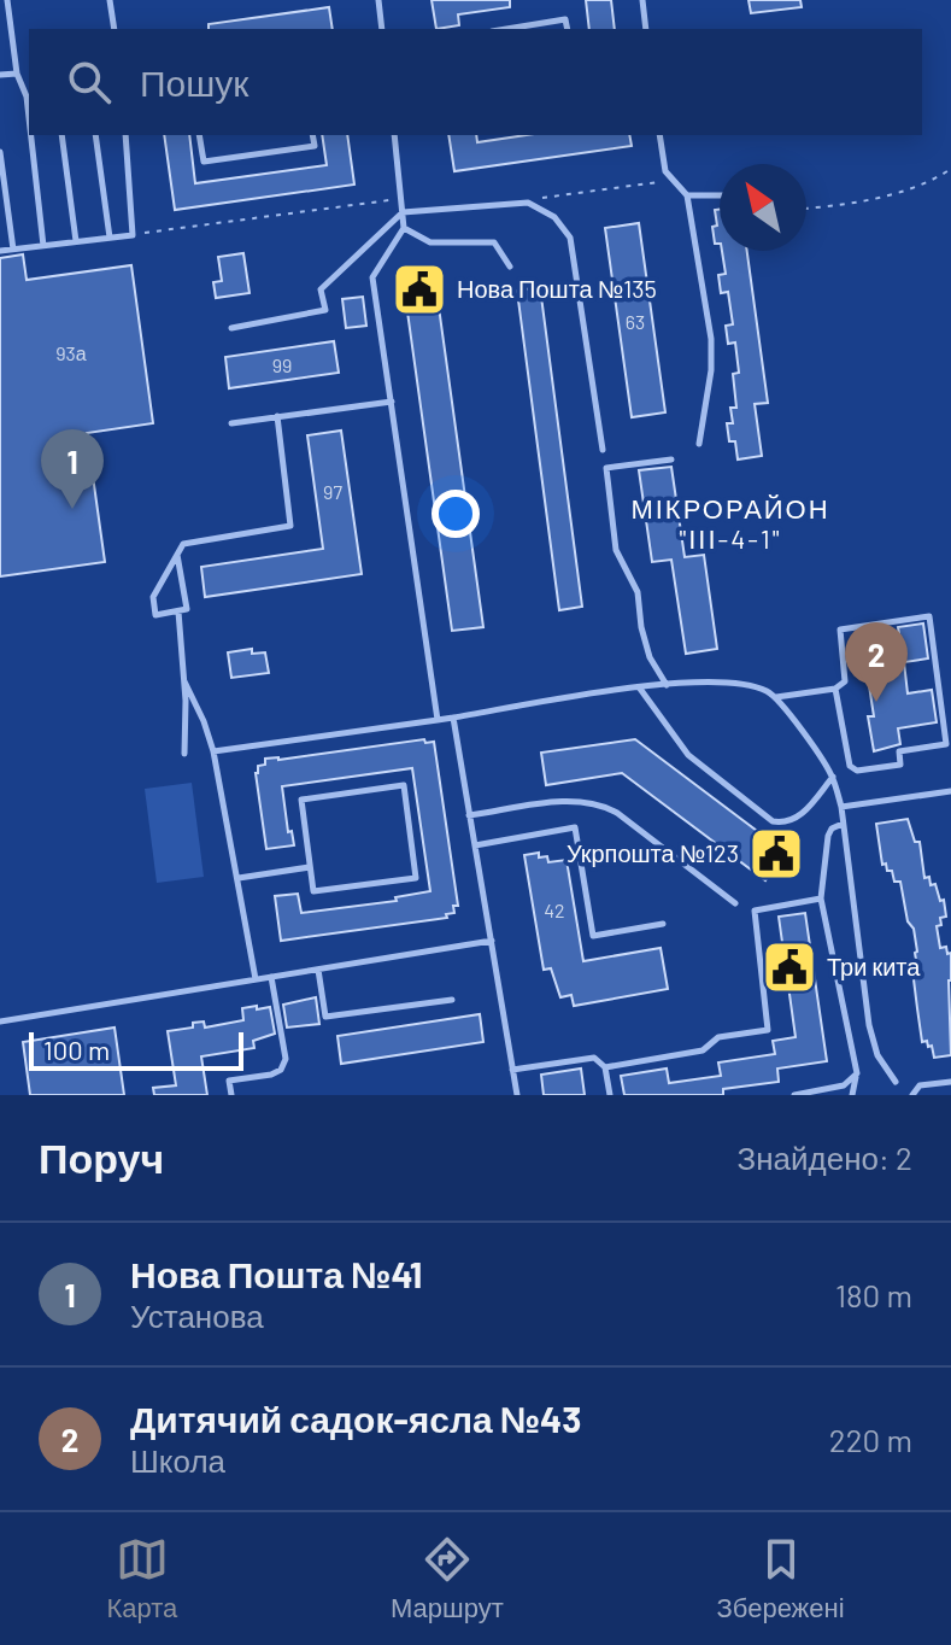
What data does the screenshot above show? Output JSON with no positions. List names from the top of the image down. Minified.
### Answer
{"districts":["МІКРОРАЙОН \"ІІІ-4-1\""],"places":{"public building":["Нова Пошта №135","Укрпошта №123","Три кита"]},"house_numbers":["63","93а","99","97","42"],"scale_bar":"100 m","north":"top left","page":{"search":"Пошук","pins":["1","2"],"scale":"100 m","heading":["Поруч","Знайдено: 2"],"list":[{"mark":"1","name":"Нова Пошта №41","note":"Установа","value":"180 m"},{"mark":"2","name":"Дитячий садок-ясла №43","note":"Школа","value":"220 m"}],"nav":["Карта","Маршрут","Збережені"]}}
